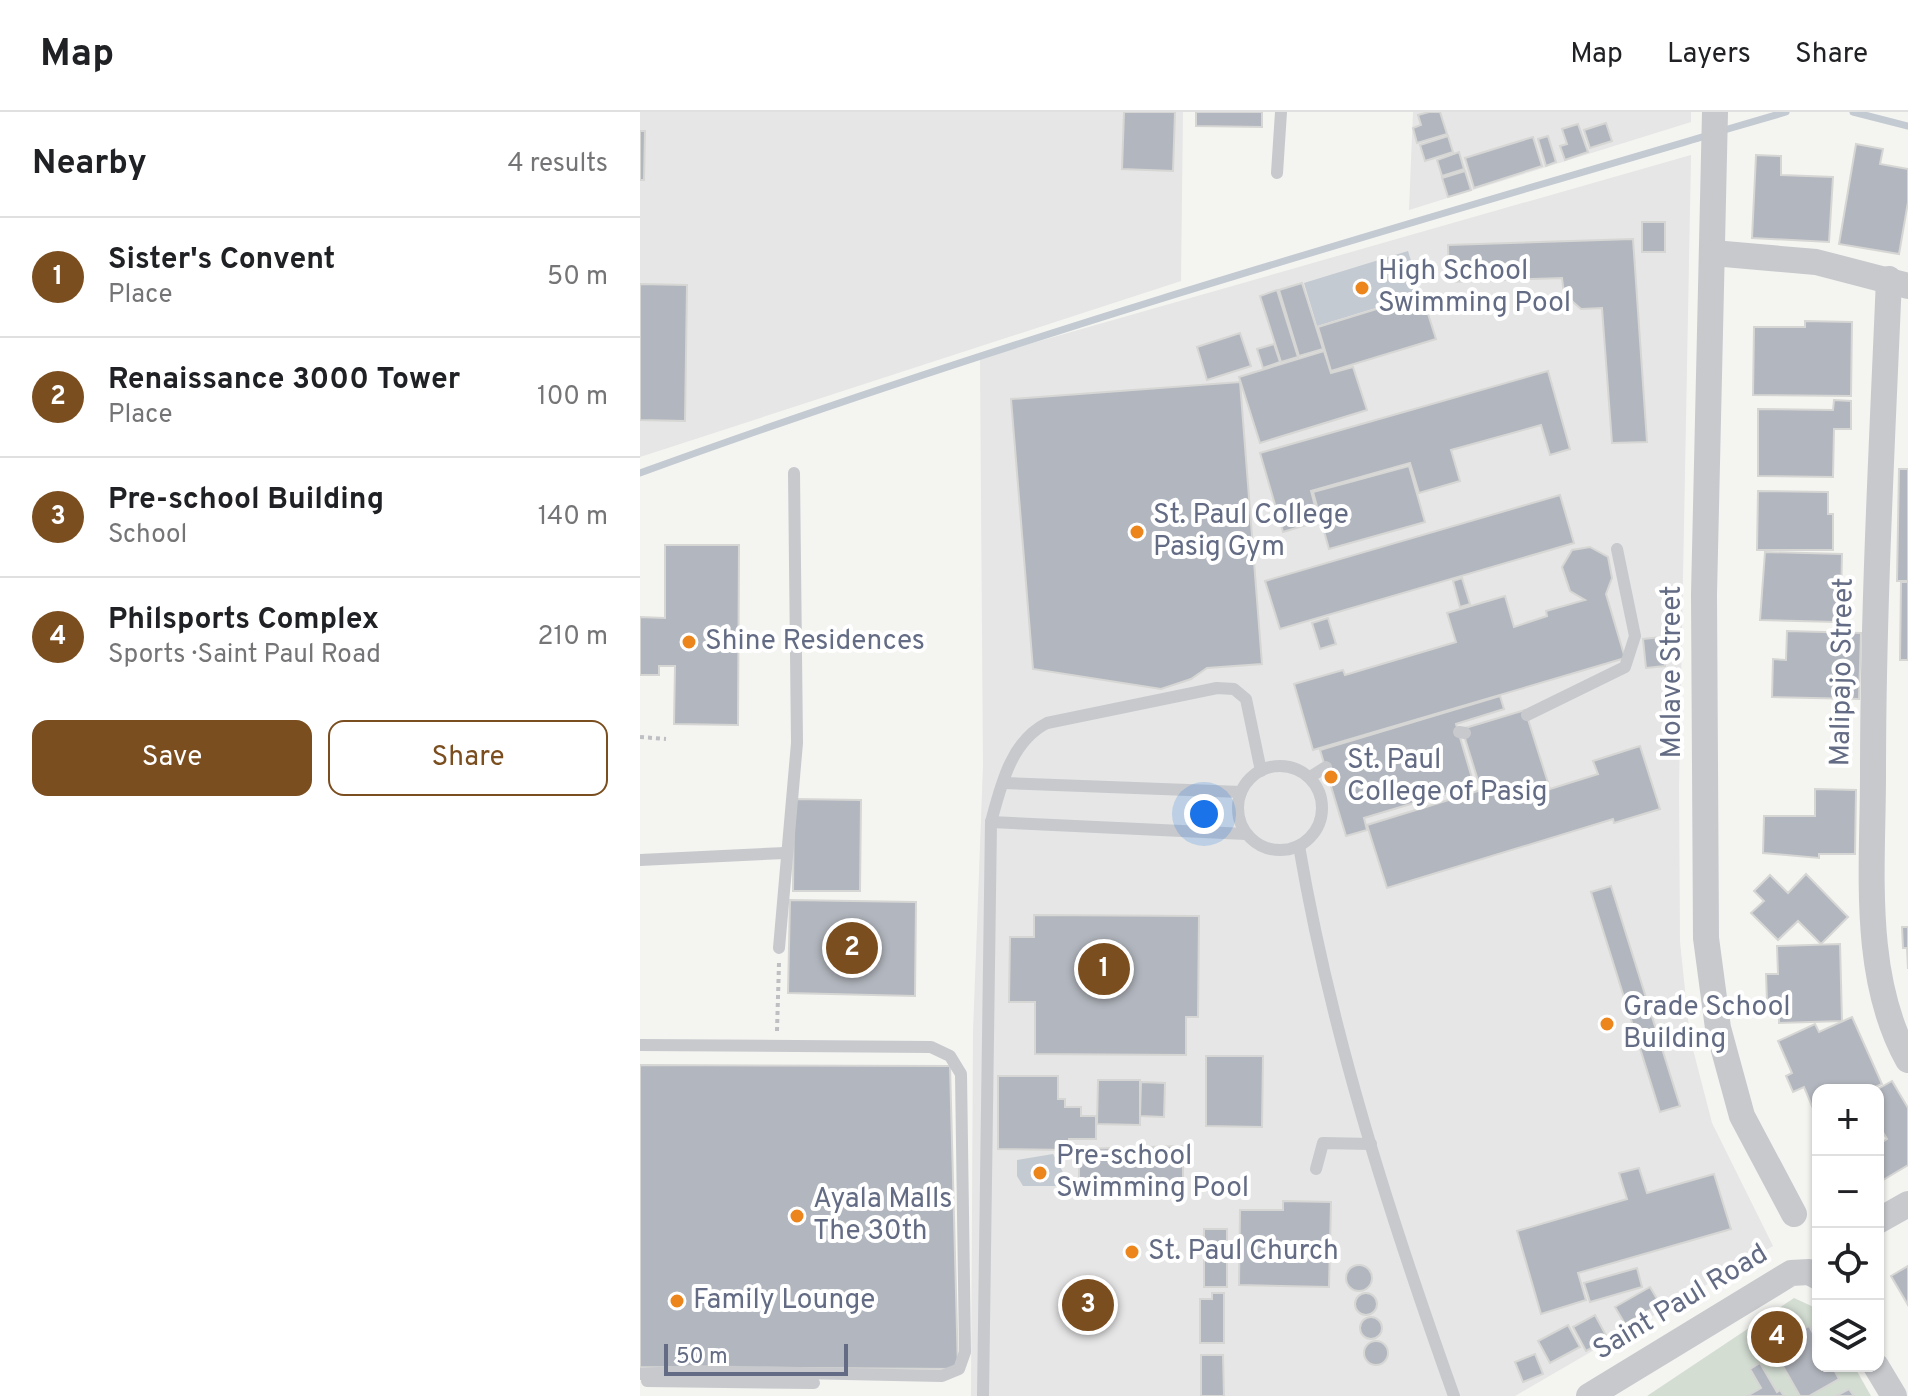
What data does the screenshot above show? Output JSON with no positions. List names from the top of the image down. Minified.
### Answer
{"streets":{"street":["Molave Street","Malipajo Street","Saint Paul Road"]},"places":["High School Swimming Pool","St. Paul College Pasig Gym","Shine Residences","St. Paul College of Pasig","Grade School Building","Pre-school Swimming Pool","Ayala Malls The 30th","St. Paul Church","Family Lounge"],"scale_bar":"50 m","page":{"header":"Map","nav":["Map","Layers","Share"],"heading":["Nearby","4 results"],"list":[{"mark":"1","name":"Sister's Convent","note":"Place","value":"50 m"},{"mark":"2","name":"Renaissance 3000 Tower","note":"Place","value":"100 m"},{"mark":"3","name":"Pre-school Building","note":"School","value":"140 m"},{"mark":"4","name":"Philsports Complex","note":"Sports · Saint Paul Road","value":"210 m"}],"buttons":["Save","Share"],"pins":["2","1","3","4"],"map_buttons":["+","−"],"scale":"50 m"}}
